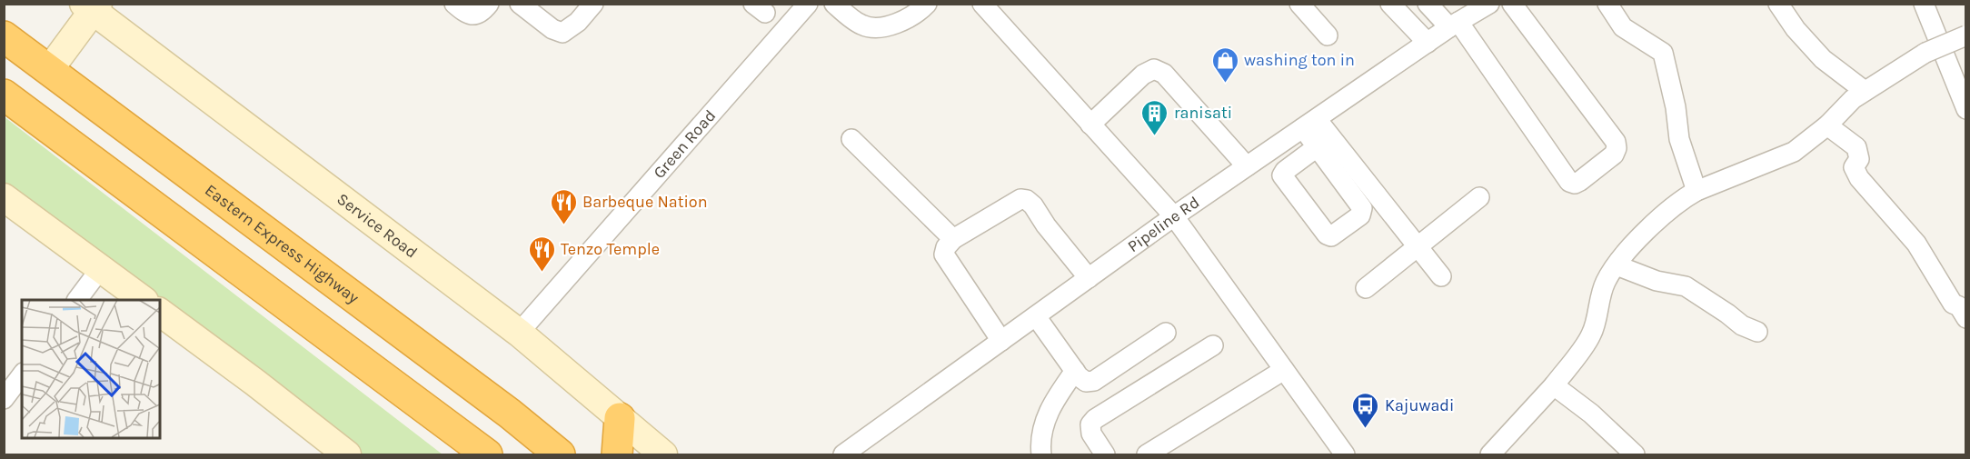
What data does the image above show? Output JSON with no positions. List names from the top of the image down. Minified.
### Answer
{"streets":{"highway":["Eastern Express Highway"],"street":["Green Road","Service Road","Pipeline Rd"]},"crossings":[["Green Road","Service Road"]],"places":{"shop":["washing ton in"],"building":["ranisati"],"restaurant":["Barbeque Nation","Tenzo Temple"],"bus stop":["Kajuwadi"]}}
